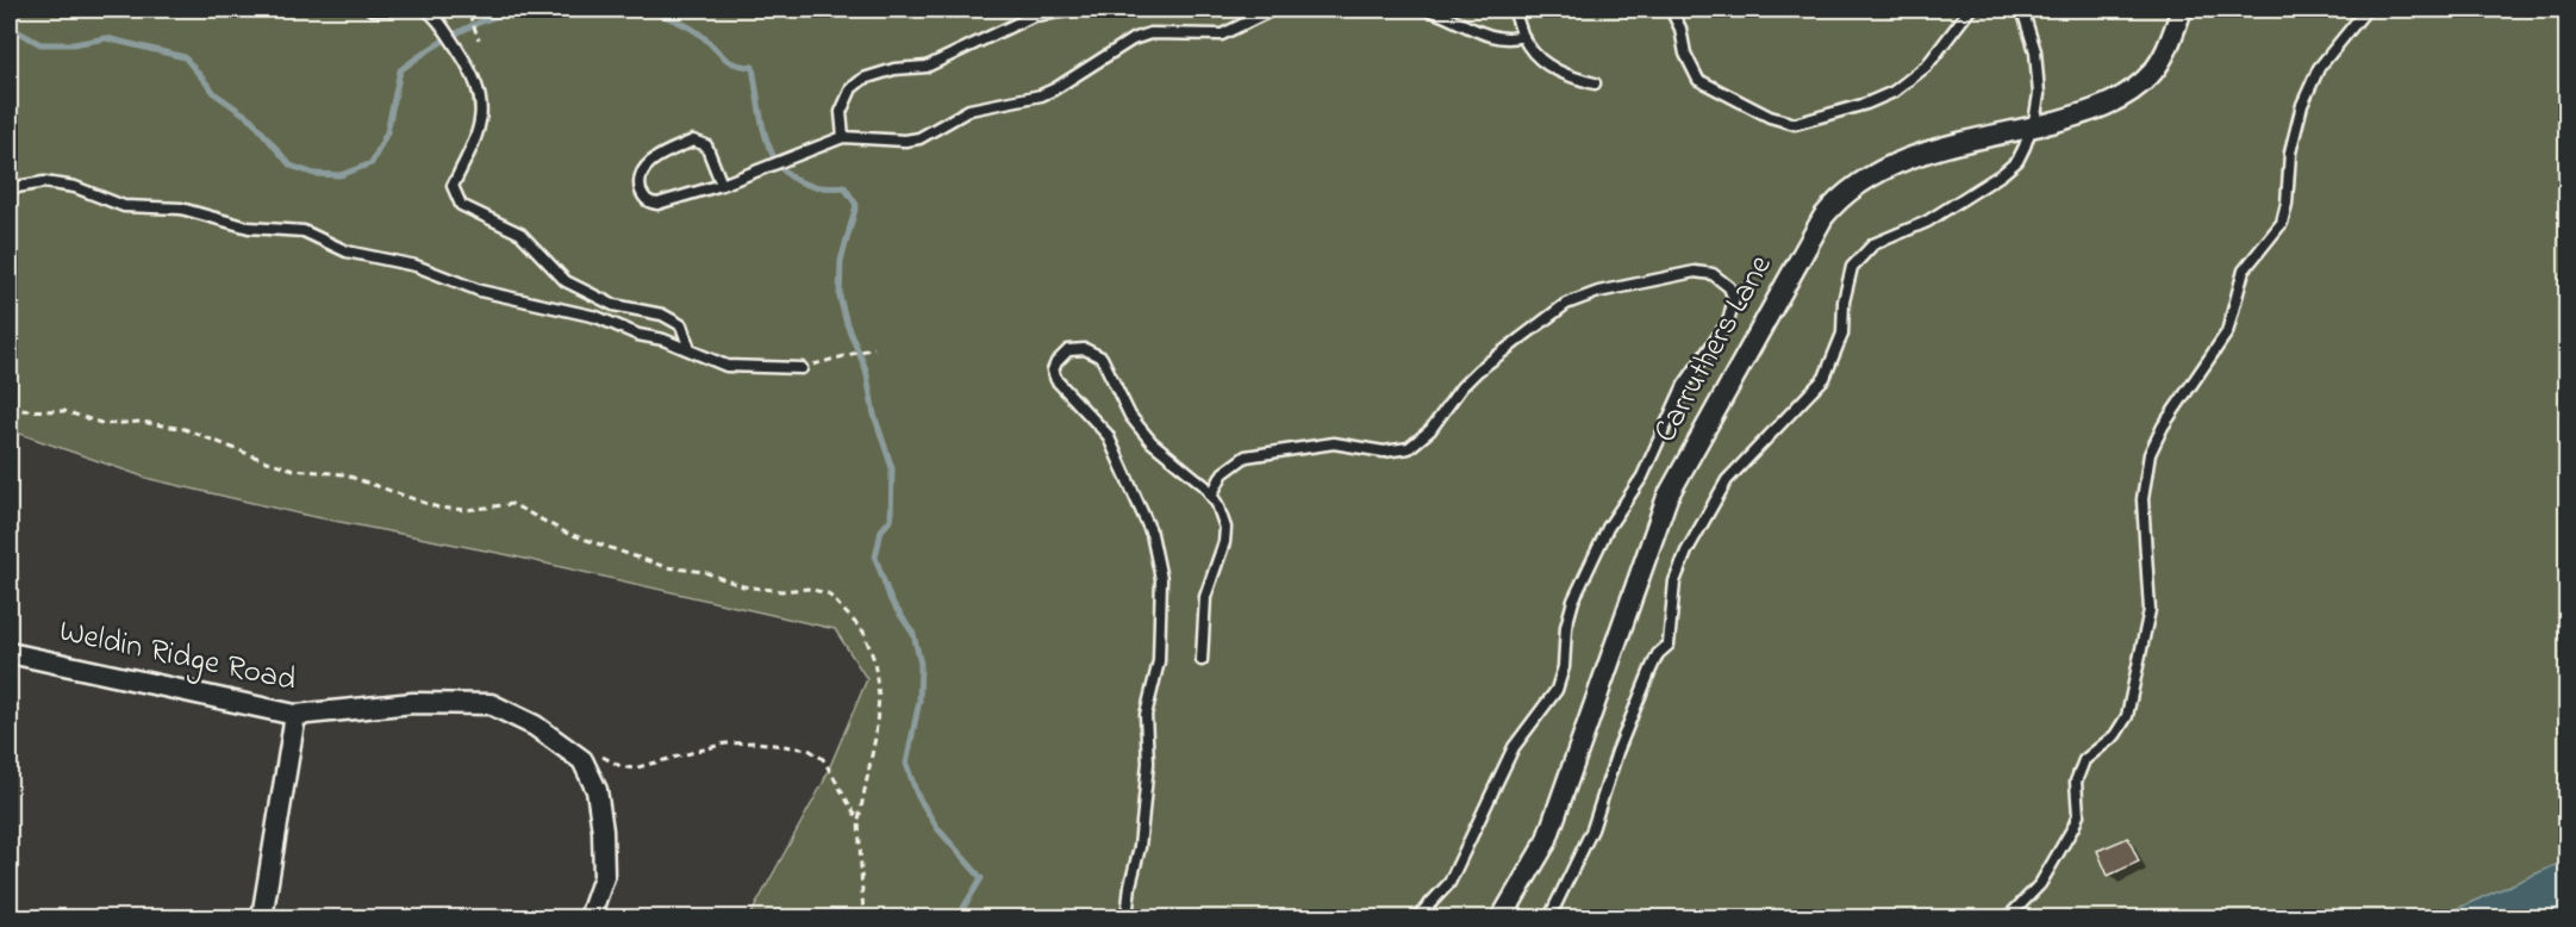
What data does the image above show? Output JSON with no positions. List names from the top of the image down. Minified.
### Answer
{"streets":{"street":["Carruthers Lane","Weldin Ridge Road"]}}
